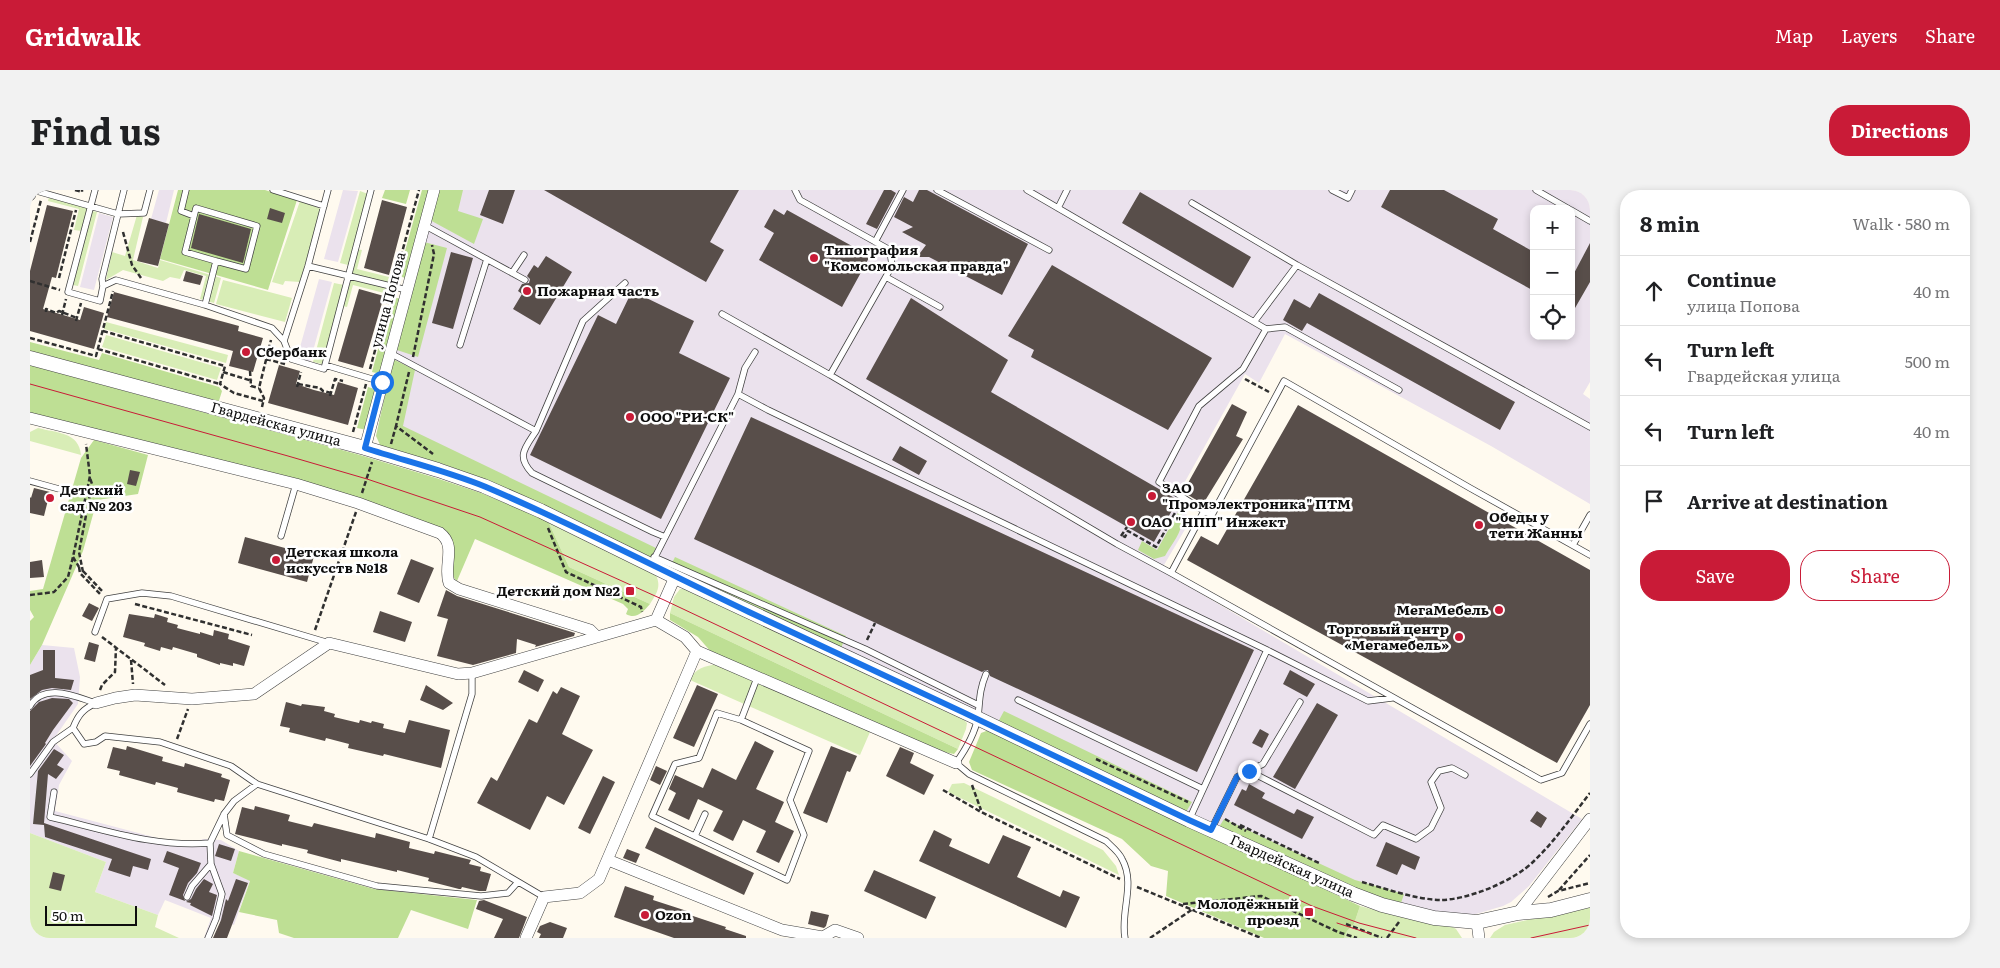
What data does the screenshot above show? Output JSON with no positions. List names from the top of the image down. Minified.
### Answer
{"streets":{"street":["улица Попова","Гвардейская улица"]},"crossings":[["улица Попова","Гвардейская улица"]],"places":{"other":["Типография \"Комсомольская правда\"","Пожарная часть","Сбербанк","ООО \"РИ-СК\"","ЗАО \"Промэлектроника\" ПТМ","Детский сад № 203","ОАО \"НПП\" Инжект","Обеды у тети Жанны","Детская школа искусств №18","МегаМебель","Торговый центр «Мегамебель»","Ozon"],"transit":["Детский дом №2","Молодёжный проезд"]},"scale_bar":"50 m","page":{"header":"Gridwalk","nav":["Map","Layers","Share"],"title":"Find us","buttons":["Directions",["Save","Share"]],"heading":["8 min","Walk · 580 m"],"map_buttons":["+","−"],"list":[["Continue","улица Попова","40 m"],["Turn left","Гвардейская улица","500 m"],["Turn left","40 m"],"Arrive at destination"],"scale":"50 m"}}
